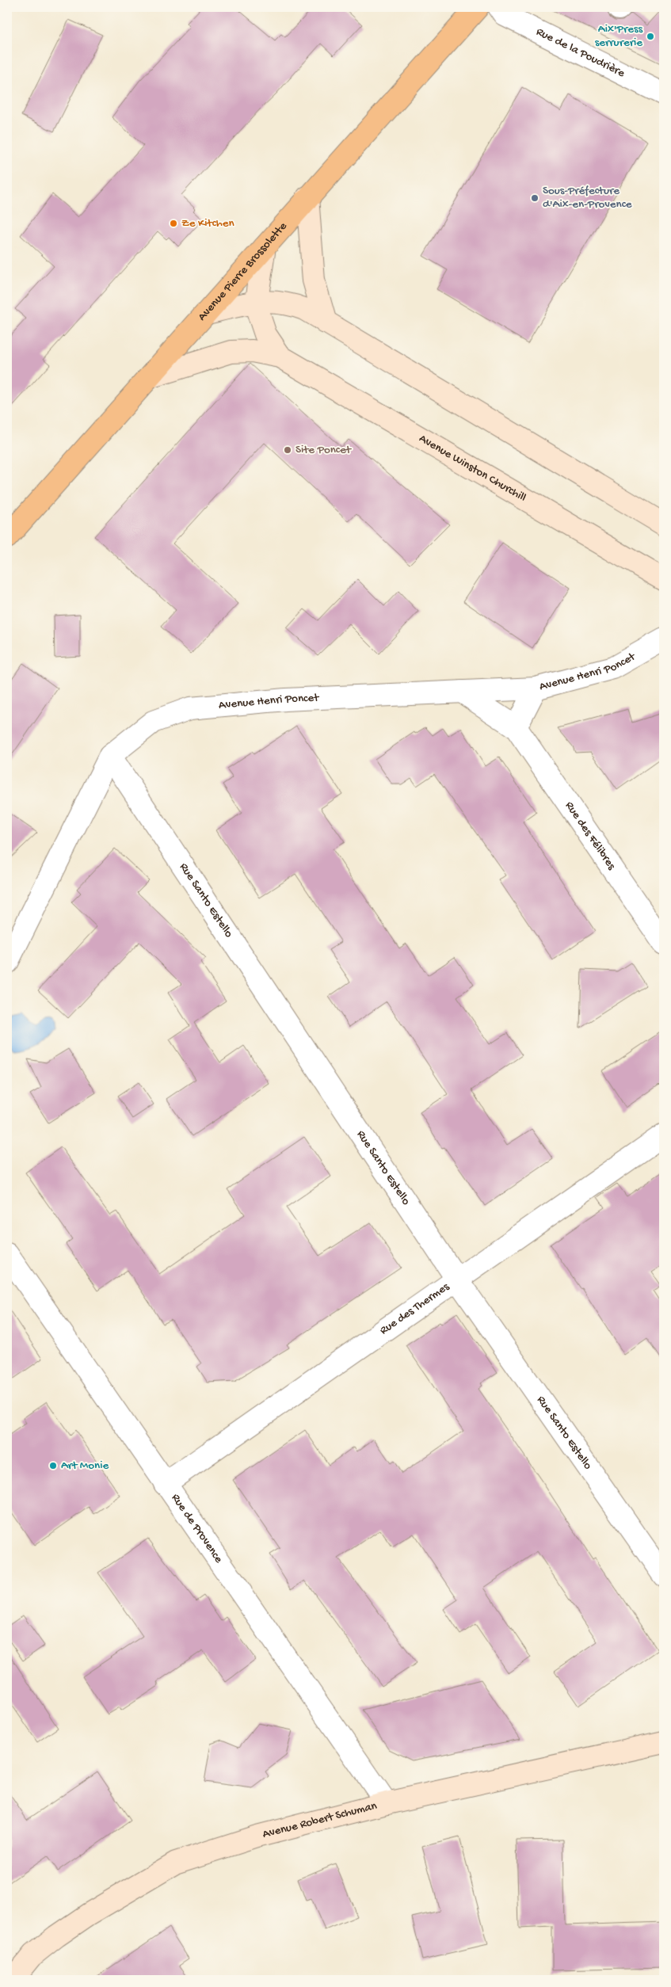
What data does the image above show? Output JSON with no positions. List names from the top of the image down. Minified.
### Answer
{"streets":{"main road":["Avenue Pierre Brossolette"],"street":["Rue de la Poudrière","Avenue Winston Churchill","Avenue Henri Poncet","Rue des Félibres","Rue Santo Estello","Rue des Thermes","Rue de Provence","Avenue Robert Schuman"]},"crossings":[["Avenue Pierre Brossolette","Avenue Winston Churchill"],["Avenue Henri Poncet","Rue des Félibres"],["Avenue Henri Poncet","Rue Santo Estello"],["Rue Santo Estello","Rue des Thermes"],["Rue des Thermes","Rue de Provence"],["Rue de Provence","Avenue Robert Schuman"]],"places":["Aix'Press serrurerie","Sous-Préfecture d'Aix-en-Provence","Ze Kitchen","Site Poncet","Art Monie"]}
